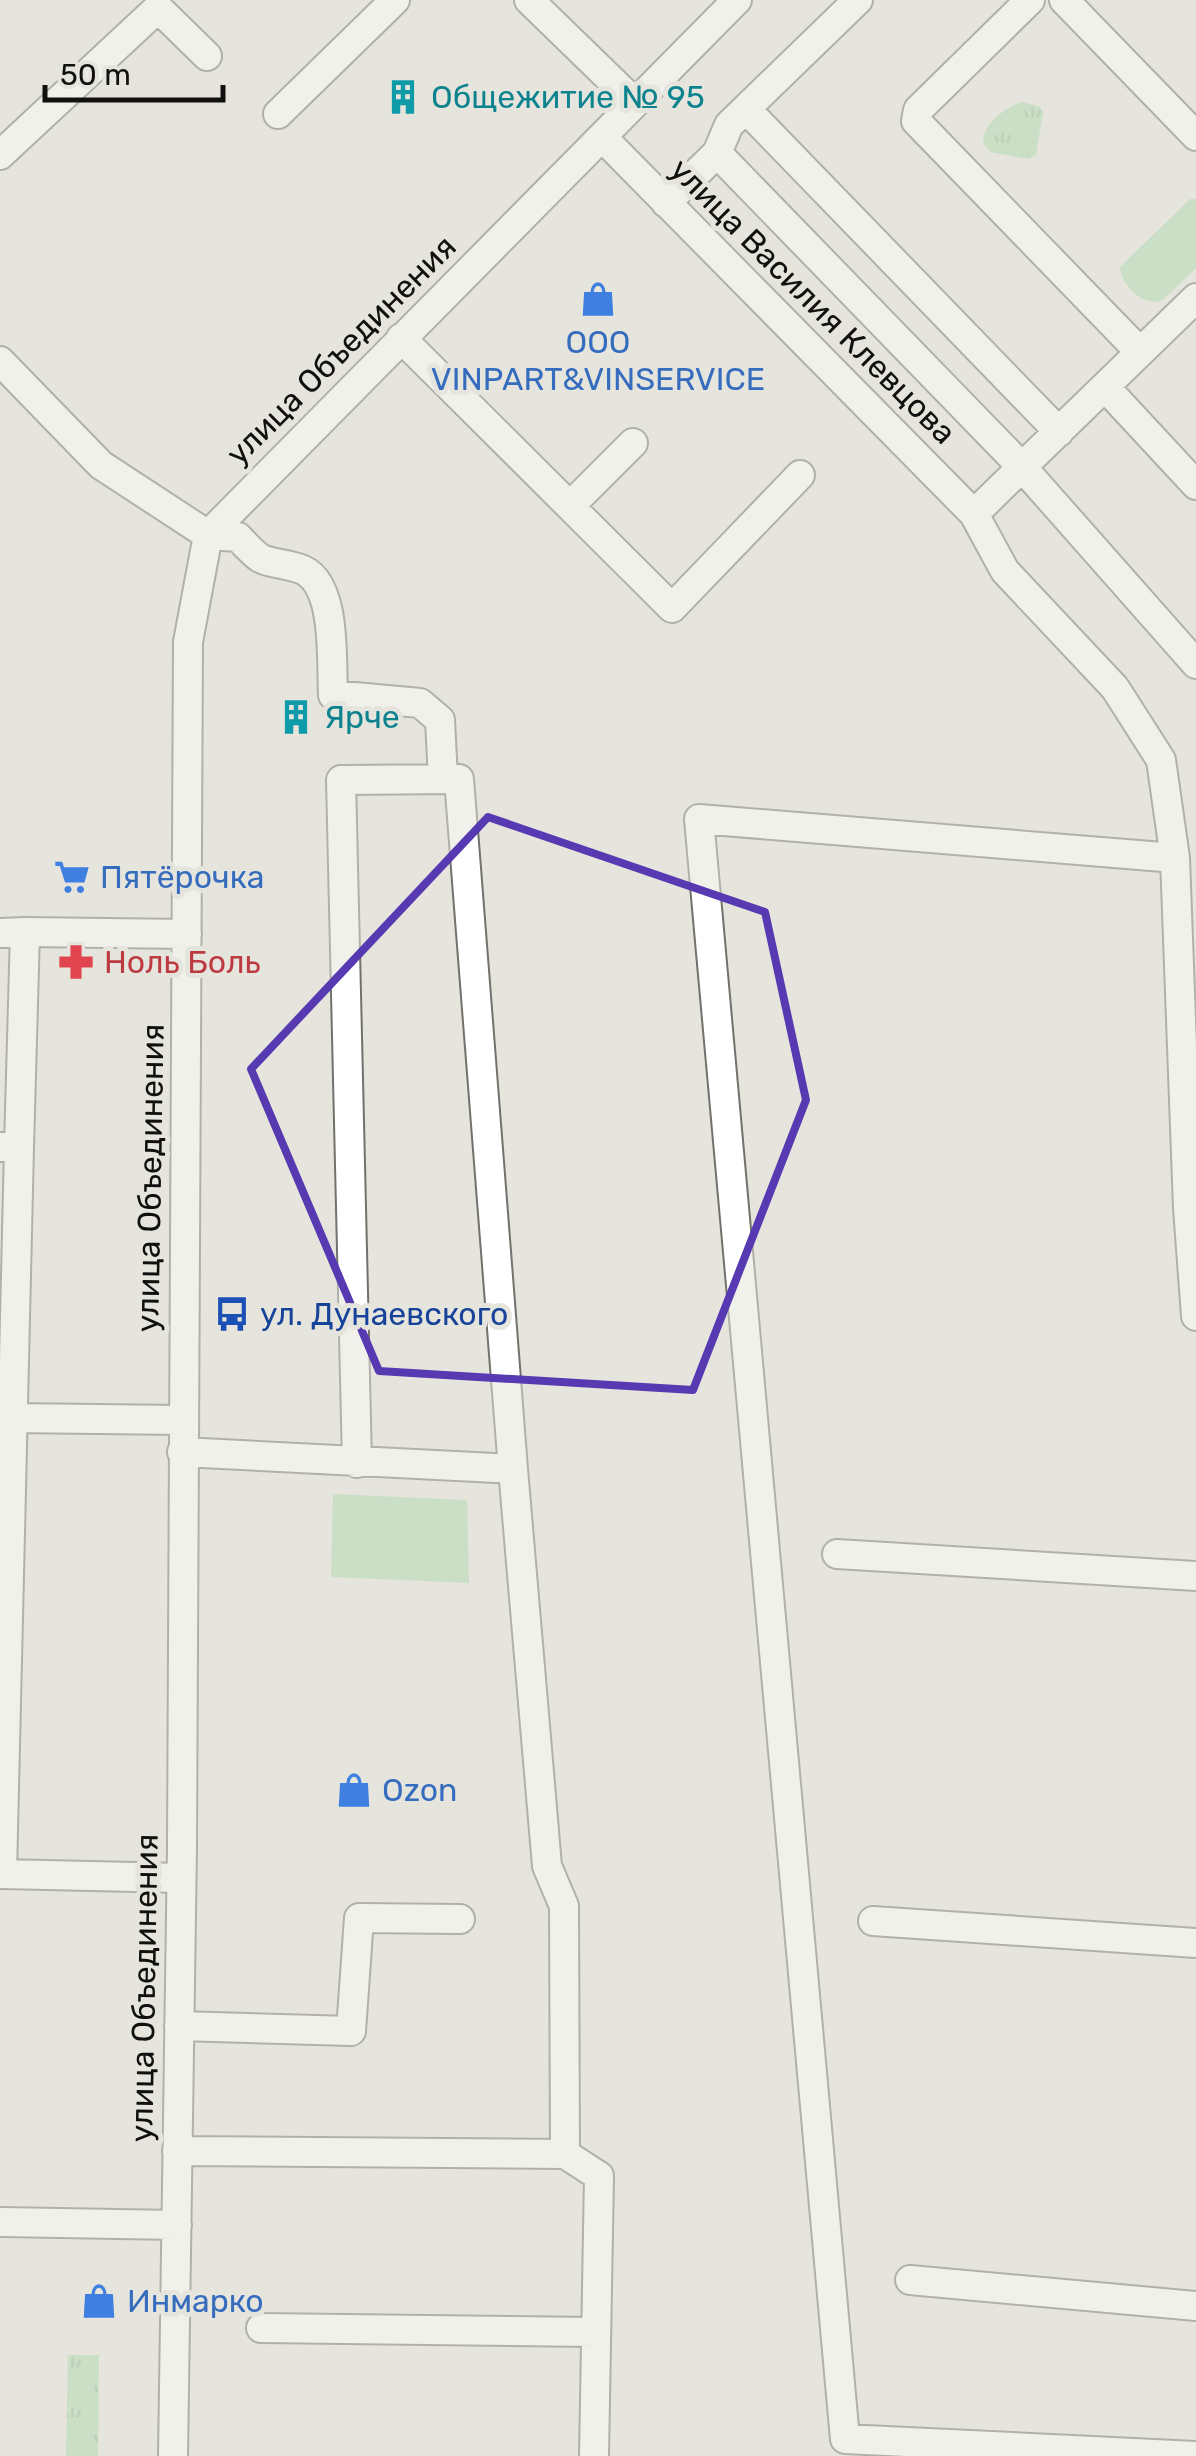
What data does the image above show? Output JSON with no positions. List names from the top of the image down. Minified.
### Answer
{"streets":{"street":["улица Василия Клевцова","улица Объединения"]},"crossings":[["улица Василия Клевцова","улица Объединения"]],"places":{"building":["Общежитие № 95","Ярче"],"shop":["ООО VINPART&VINSERVICE","Ozon","Инмарко"],"supermarket":["Пятёрочка"],"pharmacy":["Ноль Боль"],"bus stop":["ул. Дунаевского"]},"scale_bar":"50 m"}
